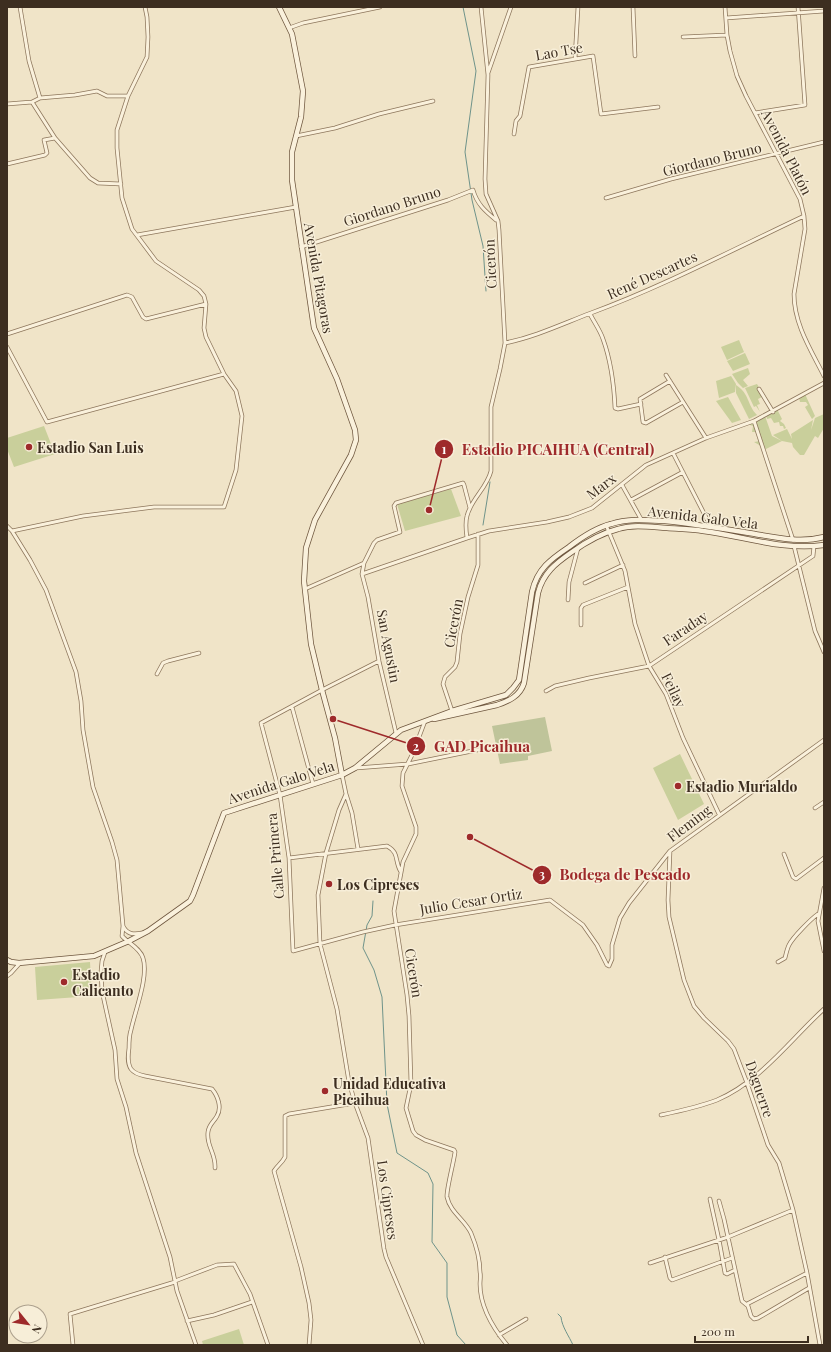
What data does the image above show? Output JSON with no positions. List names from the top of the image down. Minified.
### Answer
{"streets":{"main road":["Avenida Pitagoras","Avenida Galo Vela"],"street":["Lao Tse","Avenida Platón","Giordano Bruno","Cicerón","René Descartes","Marx","Faraday","San Agustin","Feilay","Fleming","Calle Primera","Julio Cesar Ortiz","Daguerre","Los Cipreses"]},"crossings":[["Avenida Platón","Giordano Bruno"],["Avenida Platón","René Descartes"],["Giordano Bruno","Cicerón"],["Giordano Bruno","Avenida Pitagoras"],["Cicerón","René Descartes"],["Cicerón","Marx"],["Cicerón","Avenida Galo Vela"],["Cicerón","Julio Cesar Ortiz"],["Avenida Pitagoras","Avenida Galo Vela"],["Marx","San Agustin"],["Avenida Galo Vela","Faraday"],["Avenida Galo Vela","San Agustin"],["Avenida Galo Vela","Feilay"],["Avenida Galo Vela","Calle Primera"],["Faraday","Feilay"],["Feilay","Fleming"],["Fleming","Julio Cesar Ortiz"],["Fleming","Daguerre"],["Calle Primera","Julio Cesar Ortiz"],["Calle Primera","Los Cipreses"],["Julio Cesar Ortiz","Los Cipreses"]],"places":["Estadio San Luis","Estadio PICAIHUA (Central)","GAD Picaihua","Estadio Murialdo","Bodega de Pescado","Los Cipreses","Estadio Calicanto","Unidad Educativa Picaihua"],"scale_bar":"200 m","north":"bottom right"}
